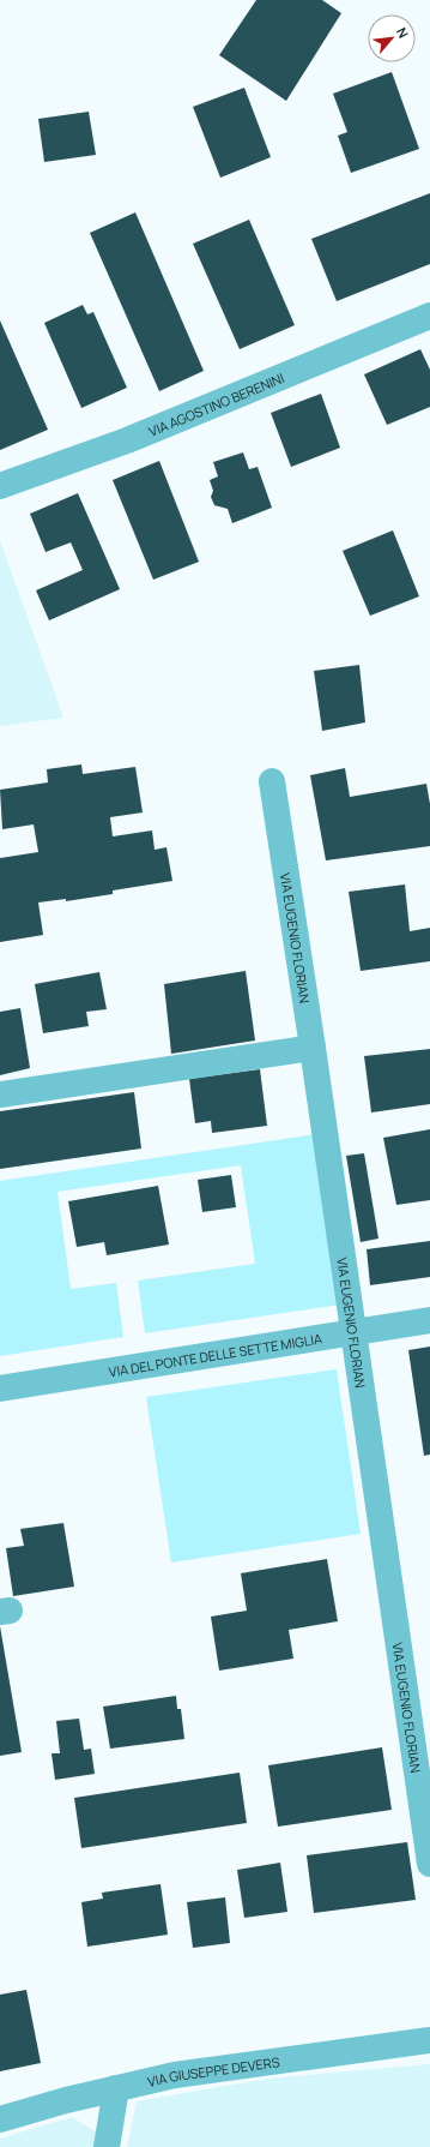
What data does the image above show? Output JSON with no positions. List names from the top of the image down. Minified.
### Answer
{"streets":{"street":["VIA AGOSTINO BERENINI","VIA EUGENIO FLORIAN","VIA DEL PONTE DELLE SETTE MIGLIA","VIA GIUSEPPE DEVERS"]},"crossings":[["VIA EUGENIO FLORIAN","VIA DEL PONTE DELLE SETTE MIGLIA"]],"north":"top right"}
